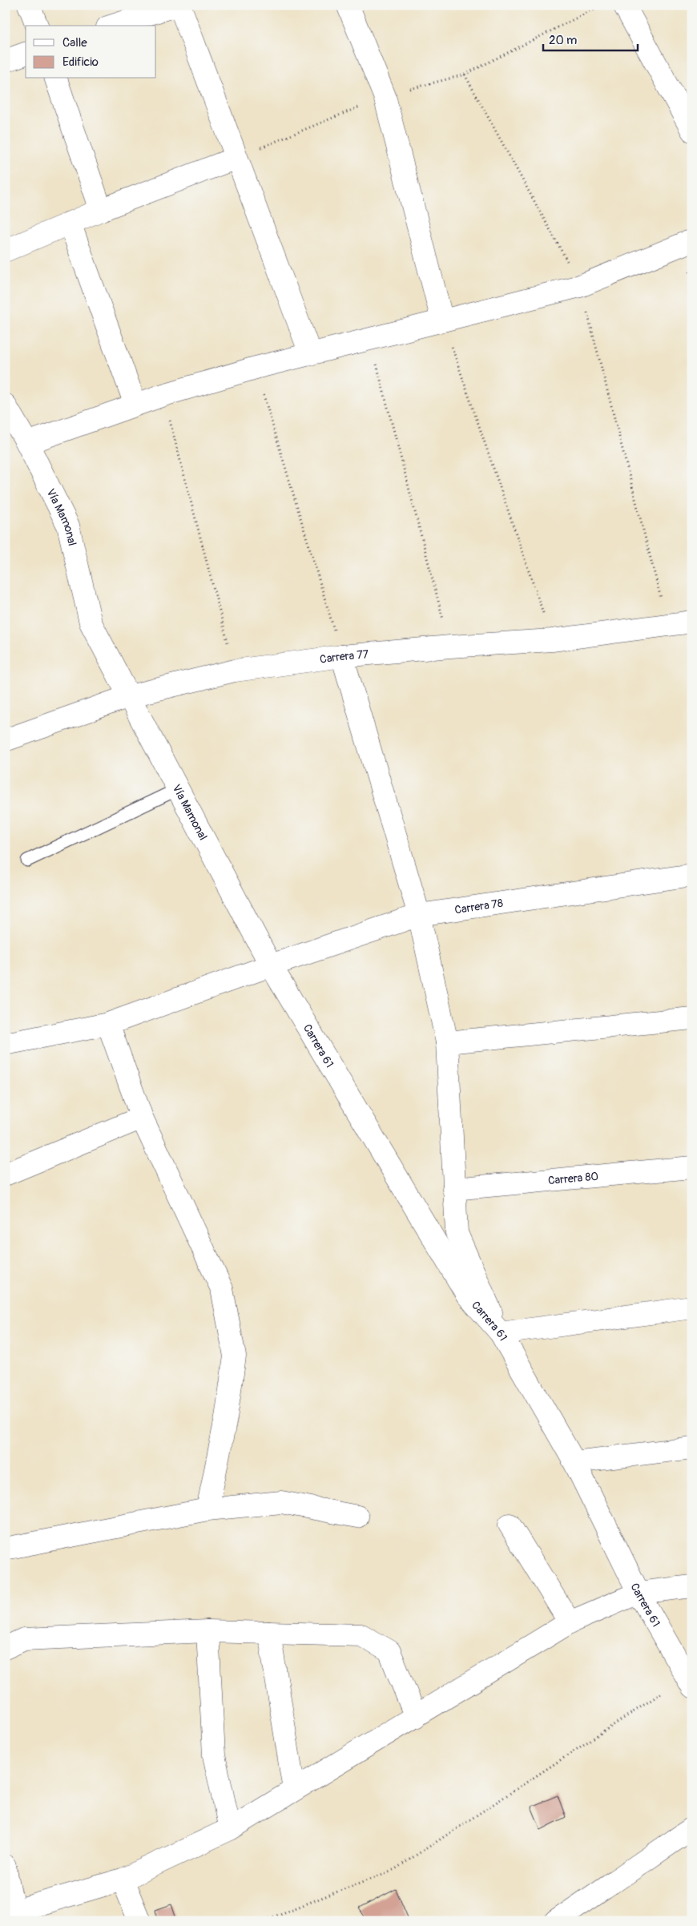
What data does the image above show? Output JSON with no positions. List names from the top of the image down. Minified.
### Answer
{"streets":{"street":["Vía Mamonal","Carrera 77","Carrera 78","Carrera 61","Carrera 80"]},"crossings":[["Vía Mamonal","Carrera 77"],["Vía Mamonal","Carrera 78"],["Vía Mamonal","Carrera 61"],["Carrera 78","Carrera 61"]],"legend":["Calle","Edificio"],"scale_bar":"20 m"}
